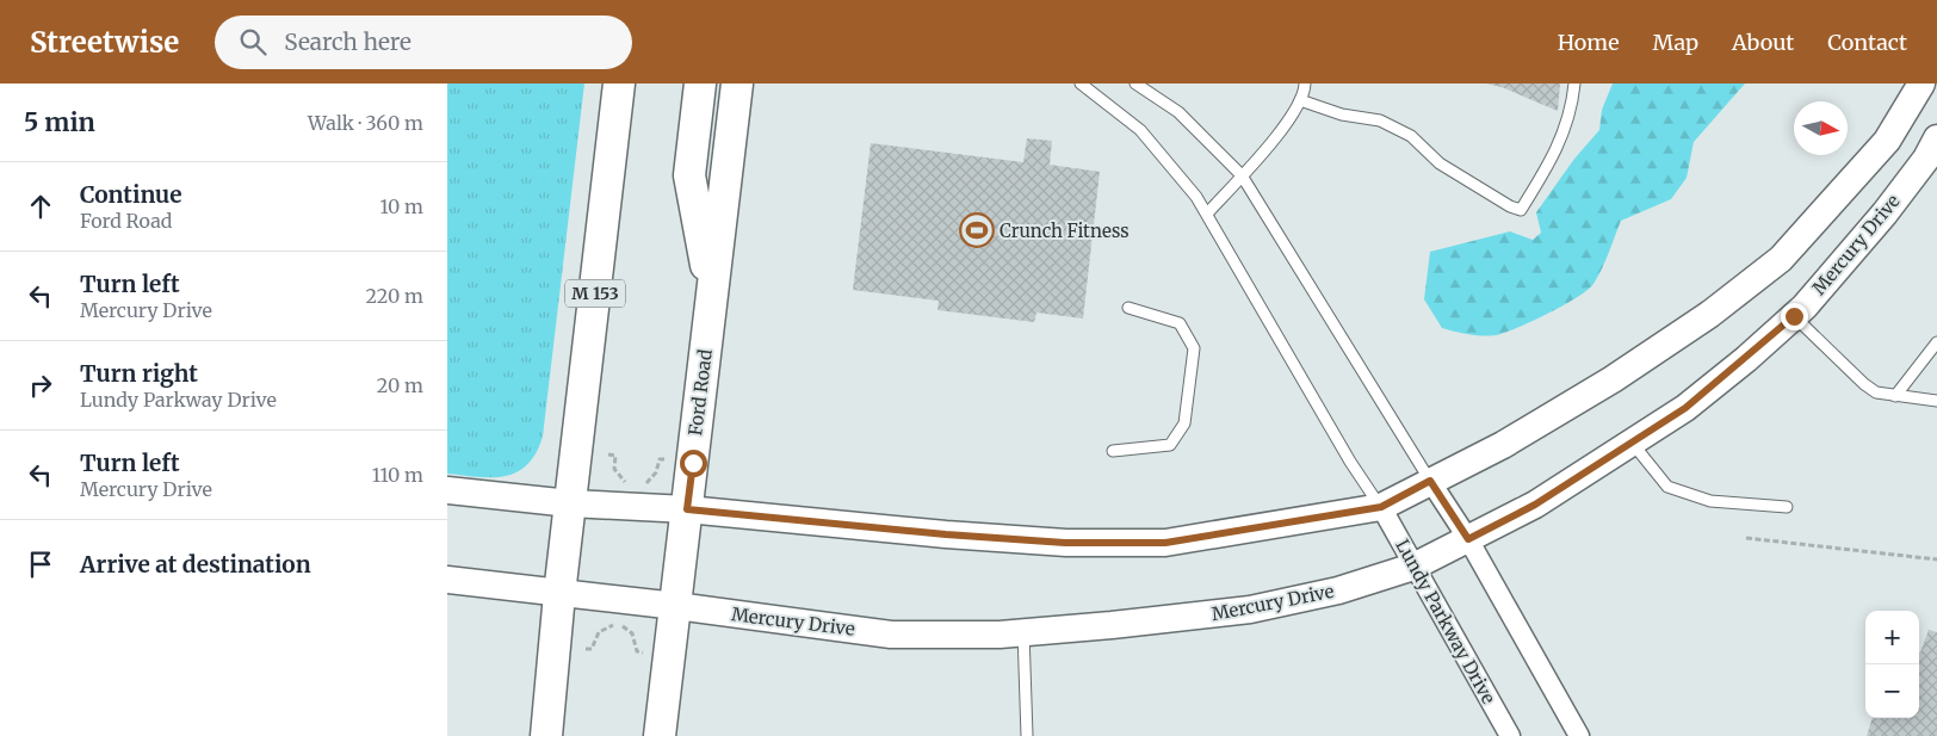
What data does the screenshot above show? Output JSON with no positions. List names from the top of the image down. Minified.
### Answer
{"streets":{"main road":["M 153","Ford Road"],"street":["Mercury Drive","Lundy Parkway Drive"]},"crossings":[["Mercury Drive","M 153"],["Mercury Drive","Ford Road"],["Mercury Drive","Lundy Parkway Drive"]],"places":{"sports":["Crunch Fitness"]},"north":"right","page":{"header":"Streetwise","search":"Search here","nav":["Home","Map","About","Contact"],"heading":["5 min","Walk · 360 m"],"list":[["Continue","Ford Road","10 m"],["Turn left","Mercury Drive","220 m"],["Turn right","Lundy Parkway Drive","20 m"],["Turn left","Mercury Drive","110 m"],"Arrive at destination"],"map_buttons":["+","−"]}}
